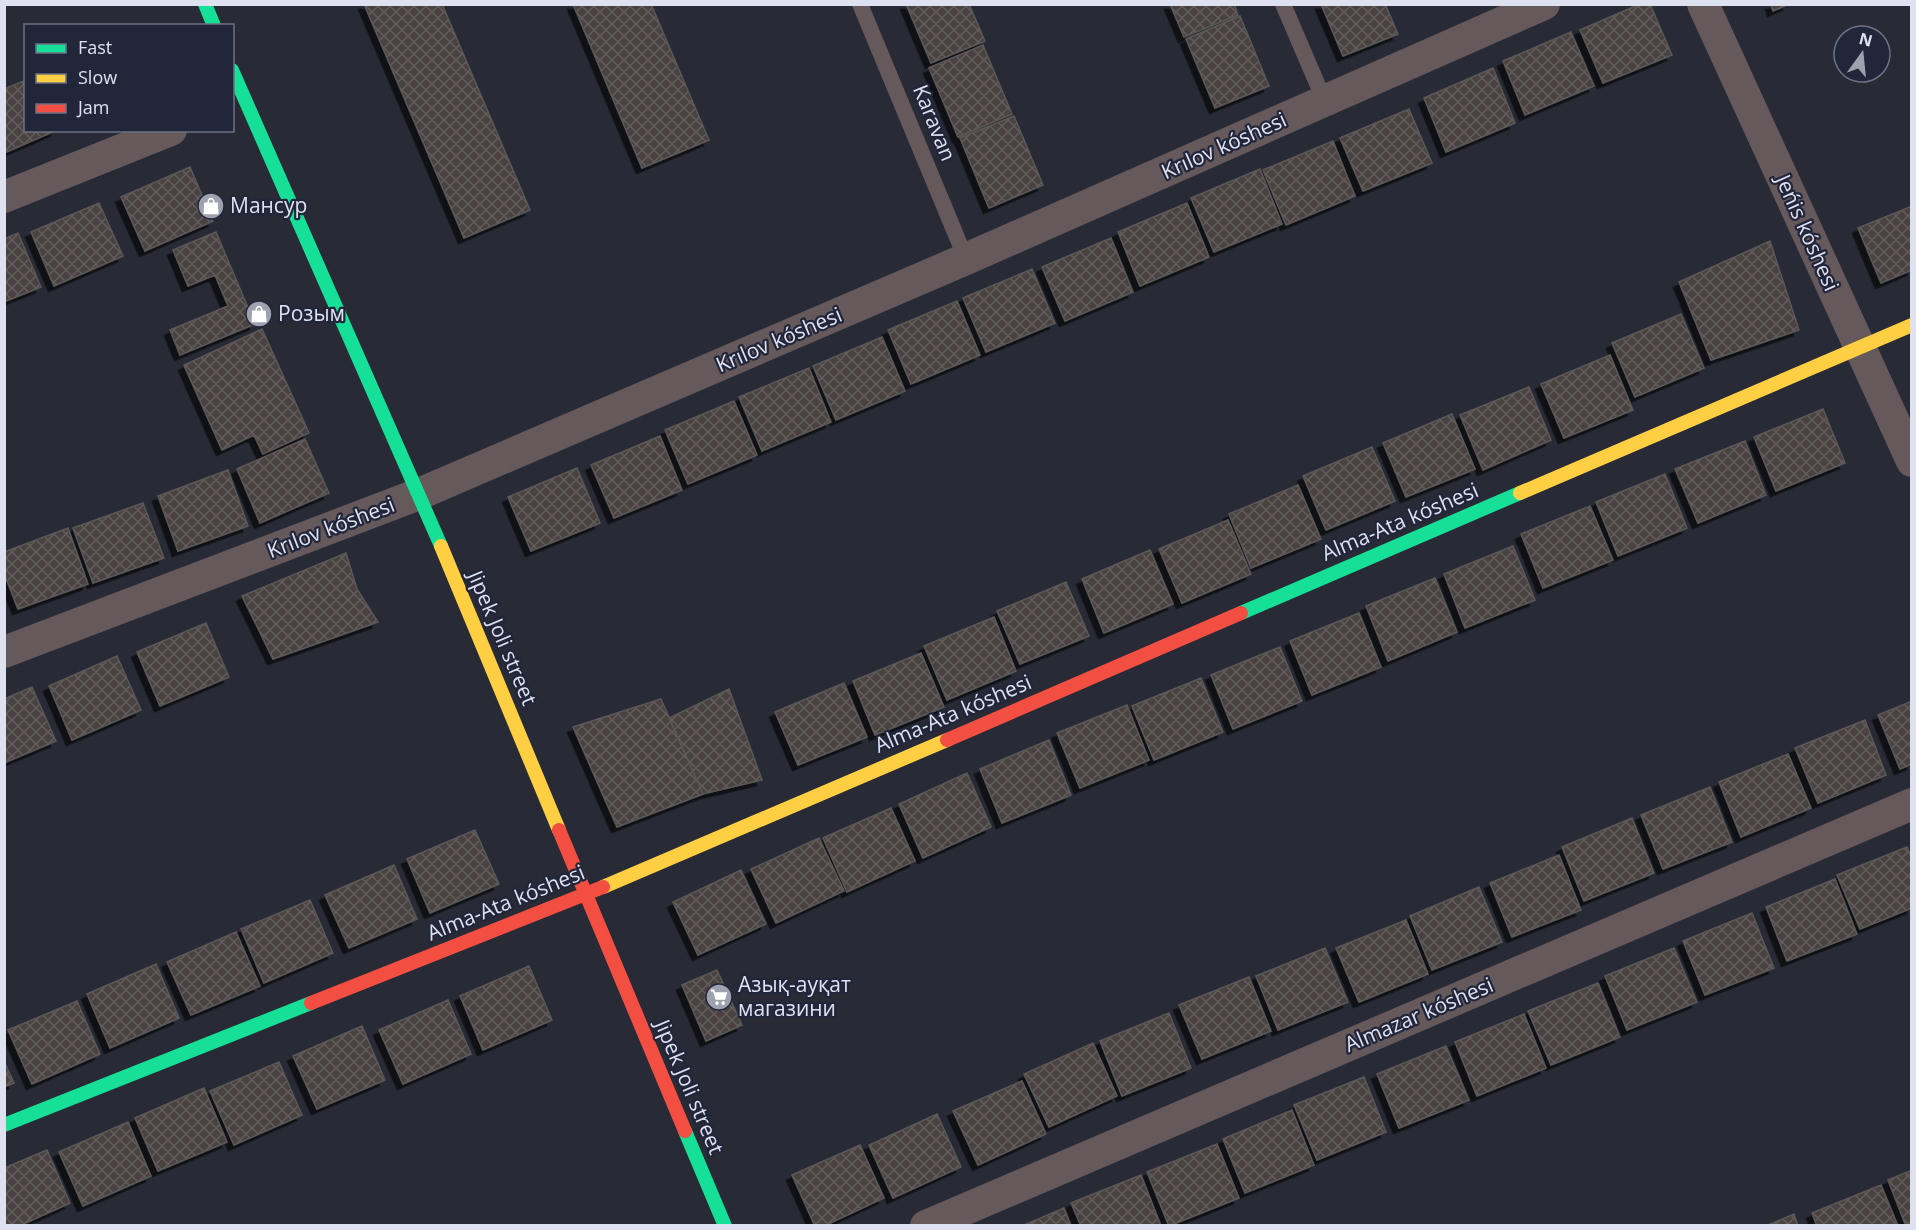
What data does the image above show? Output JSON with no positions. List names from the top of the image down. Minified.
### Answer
{"streets":{"street":["Krılov kóshesi","Jeńis kóshesi","Alma-Ata kóshesi","Jipek Joli street","Almazar kóshesi"],"lane":["Karavan"]},"crossings":[["Karavan","Krılov kóshesi"],["Krılov kóshesi","Jipek Joli street"],["Jeńis kóshesi","Alma-Ata kóshesi"],["Alma-Ata kóshesi","Jipek Joli street"]],"places":{"shop":["Мансур","Розым"],"supermarket":["Азық-ауқат магазини"]},"legend":["Fast","Slow","Jam"],"north":"top"}
